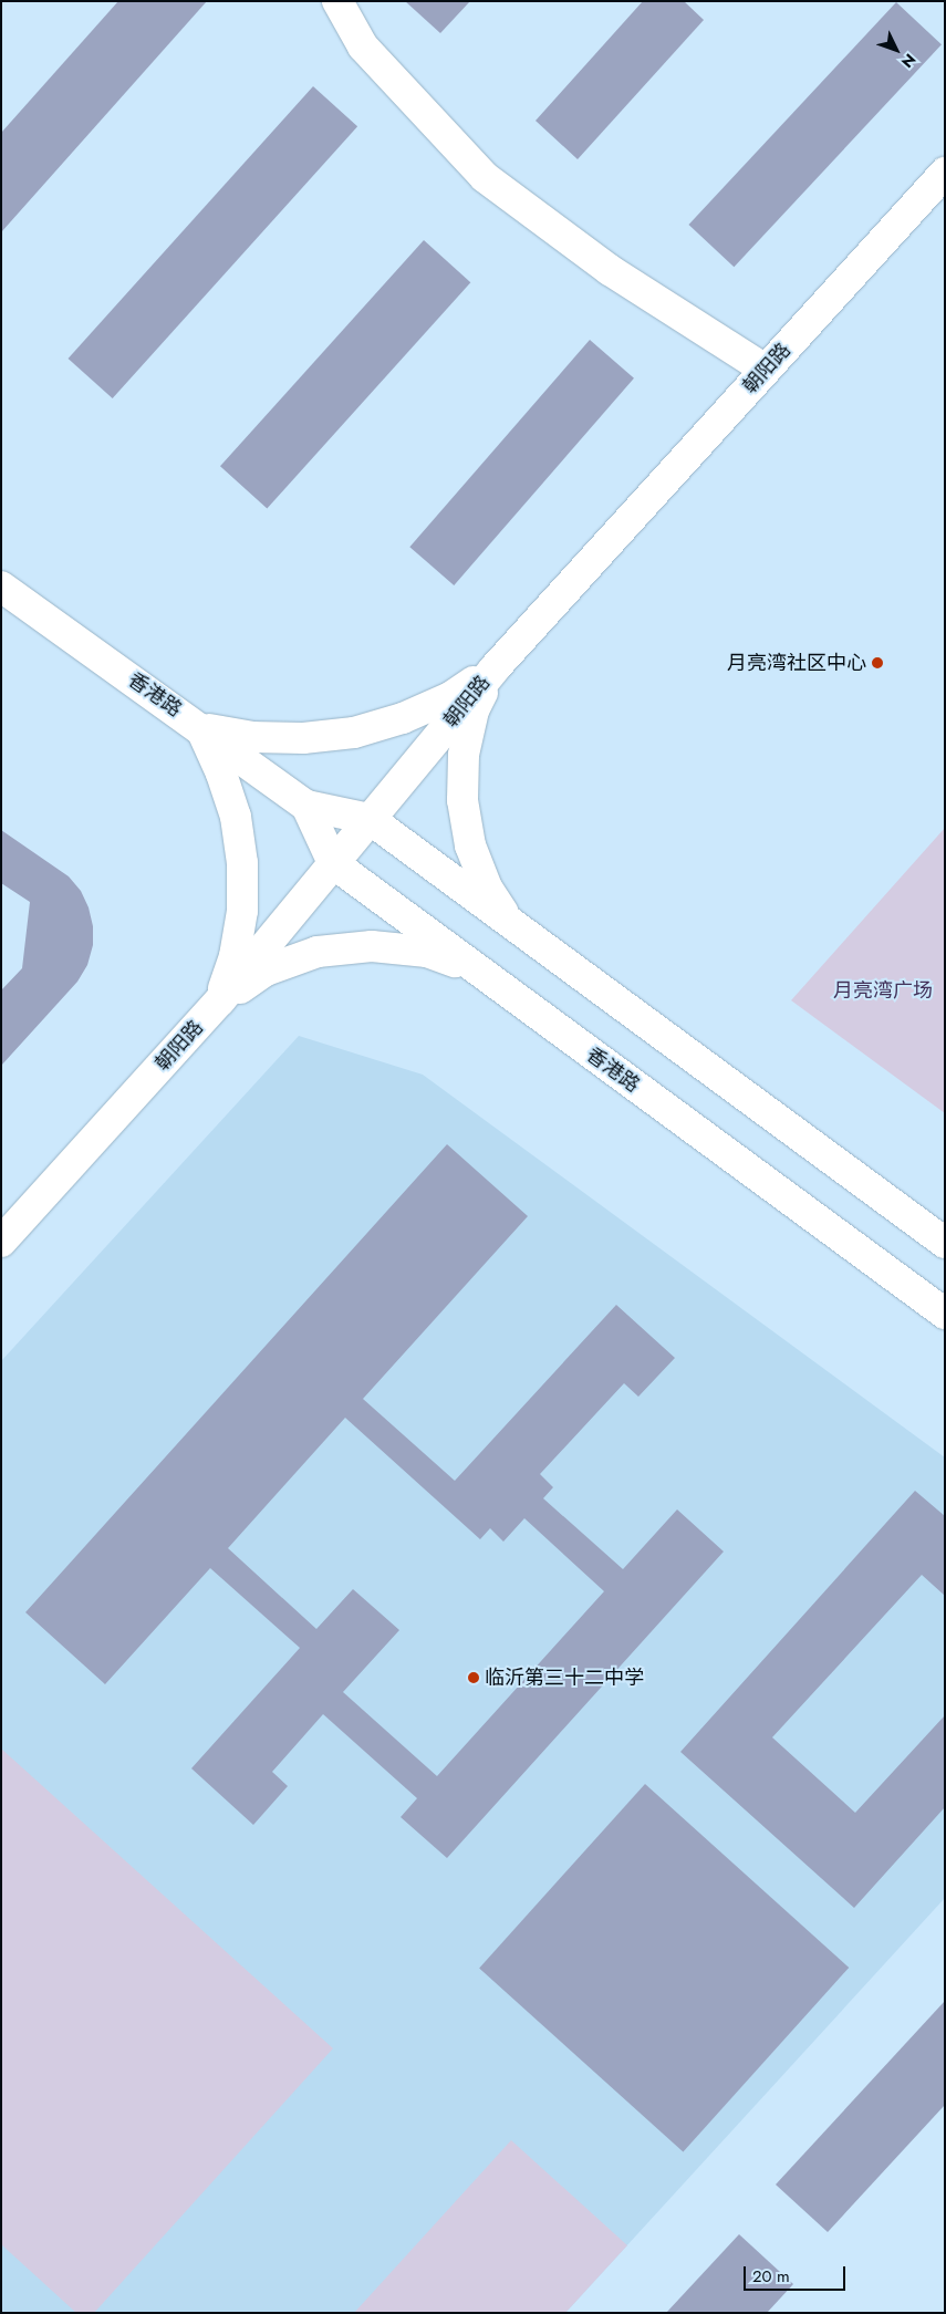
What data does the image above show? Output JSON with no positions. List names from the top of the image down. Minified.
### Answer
{"streets":{"main road":["朝阳路","香港路"]},"crossings":[["朝阳路","香港路"]],"parks":["月亮湾广场"],"places":["月亮湾社区中心","临沂第三十二中学"],"scale_bar":"20 m","north":"bottom right"}
